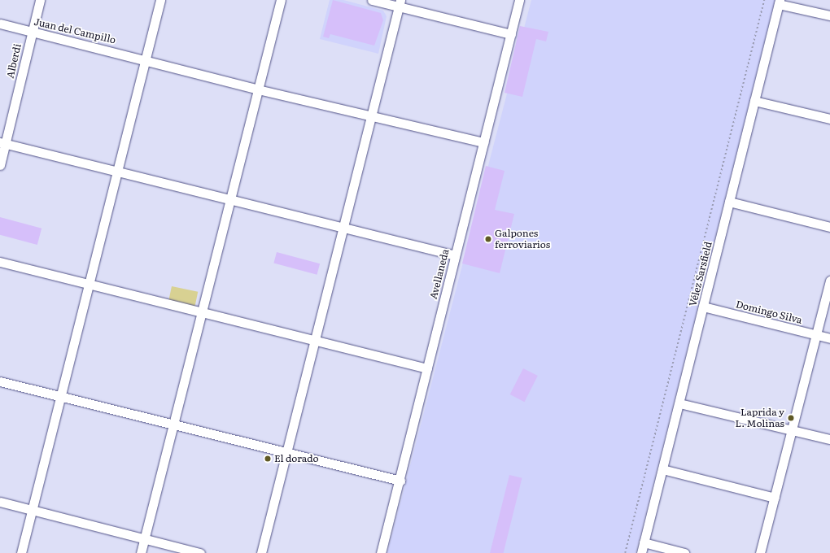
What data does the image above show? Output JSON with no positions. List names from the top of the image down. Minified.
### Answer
{"streets":{"street":["Juan del Campillo","Alberdi","Avellaneda","Vélez Sarsfield","Domingo Silva"]},"crossings":[["Juan del Campillo","Alberdi"],["Juan del Campillo","Avellaneda"],["Vélez Sarsfield","Domingo Silva"]],"places":["Galpones ferroviarios","Laprida y L. Molinas","El dorado"]}
